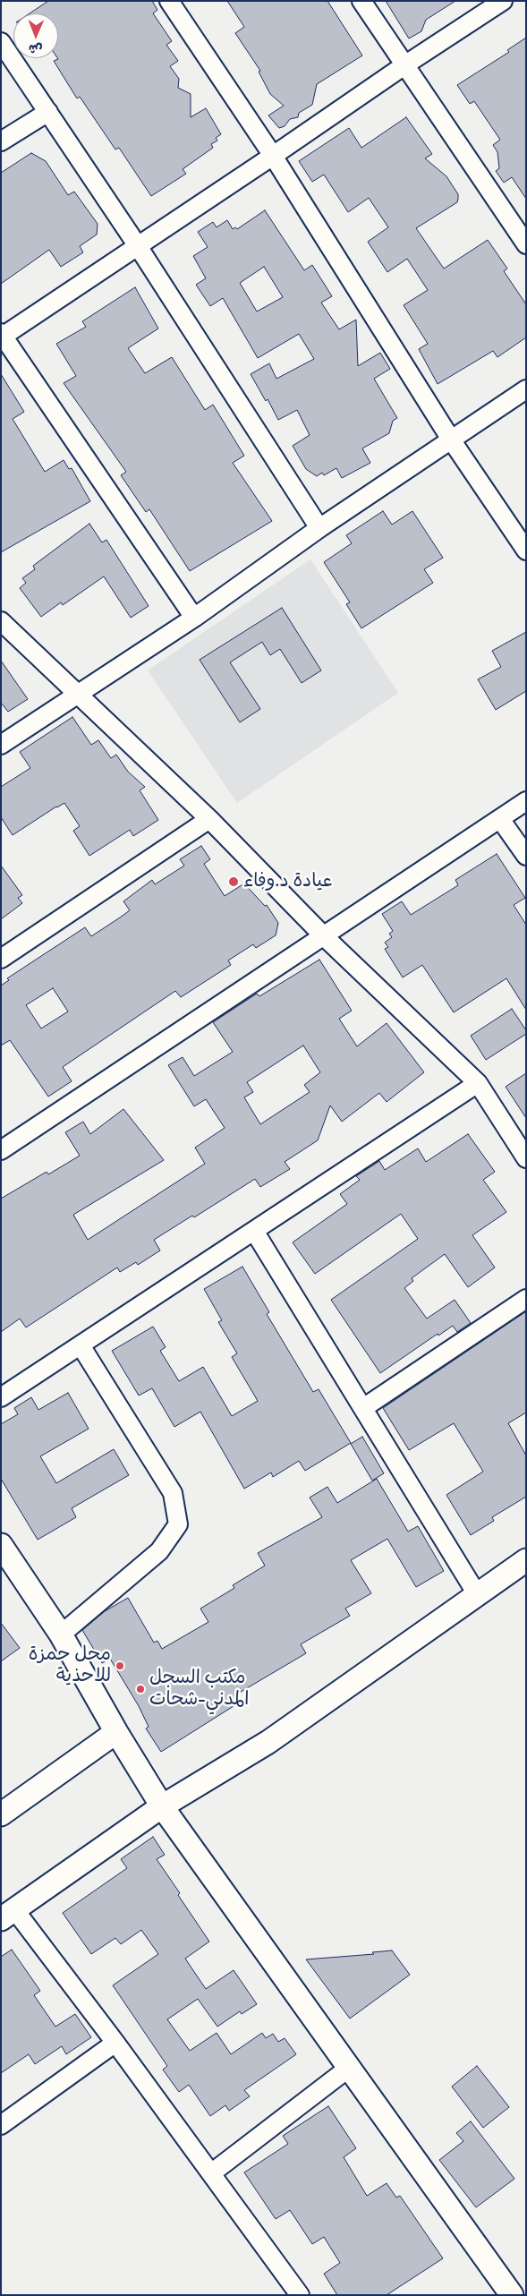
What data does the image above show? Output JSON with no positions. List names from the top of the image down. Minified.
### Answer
{"places":["عيادة د.وفاء","محل حمزة للاحذية","مكتب السجل المدني-شحات"],"north":"bottom"}
